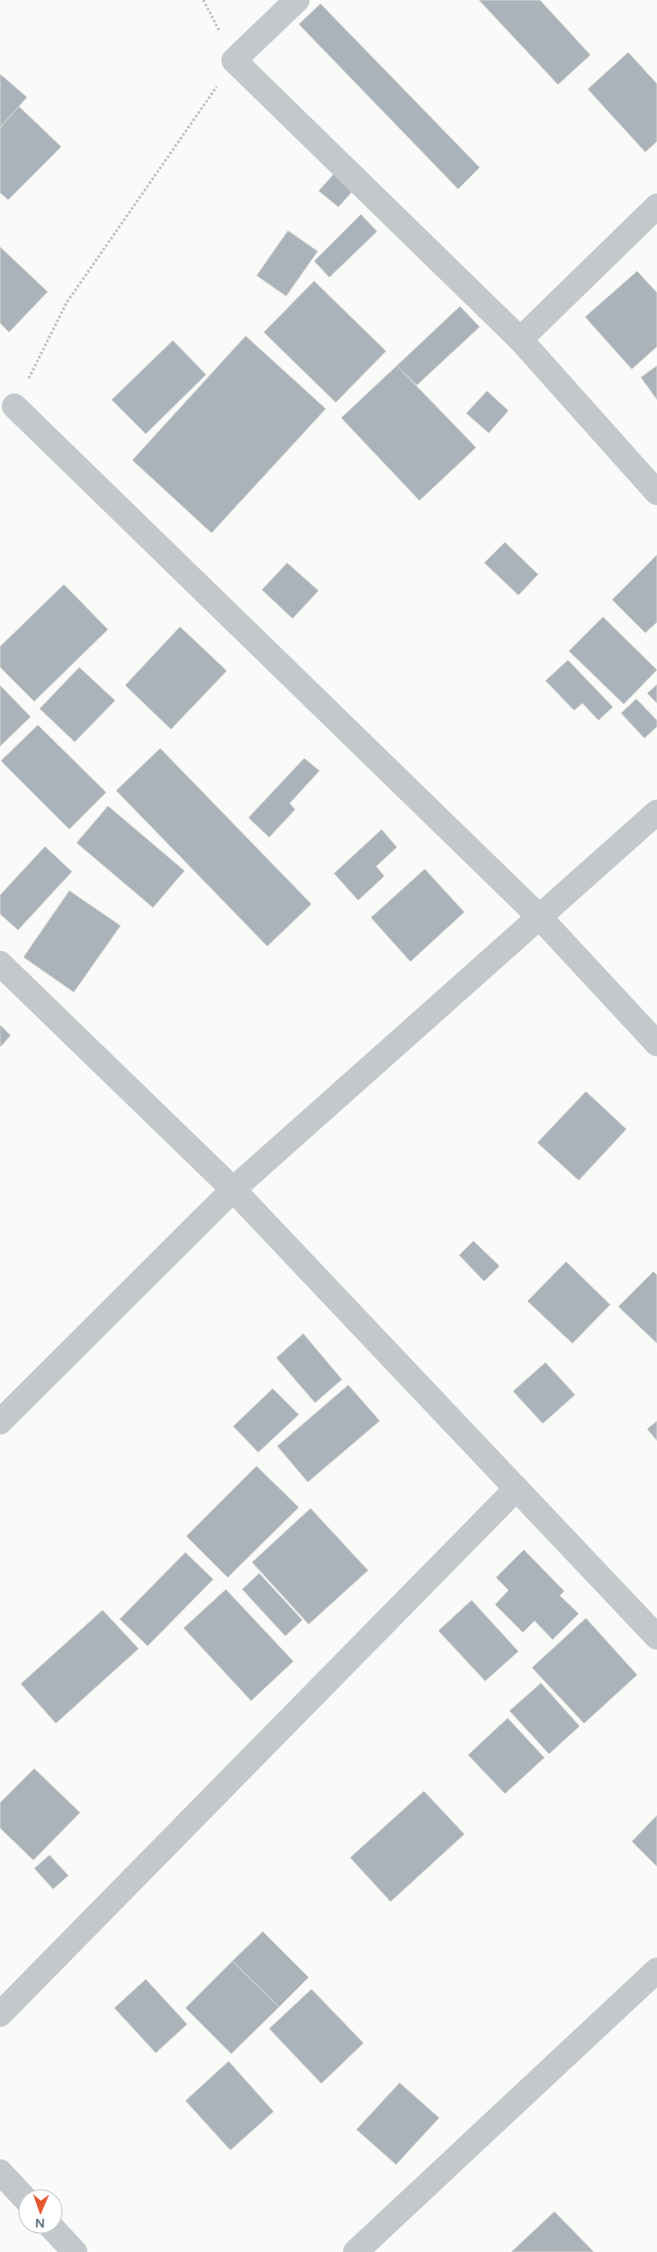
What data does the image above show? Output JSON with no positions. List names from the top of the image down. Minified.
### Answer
{"north":"bottom"}
